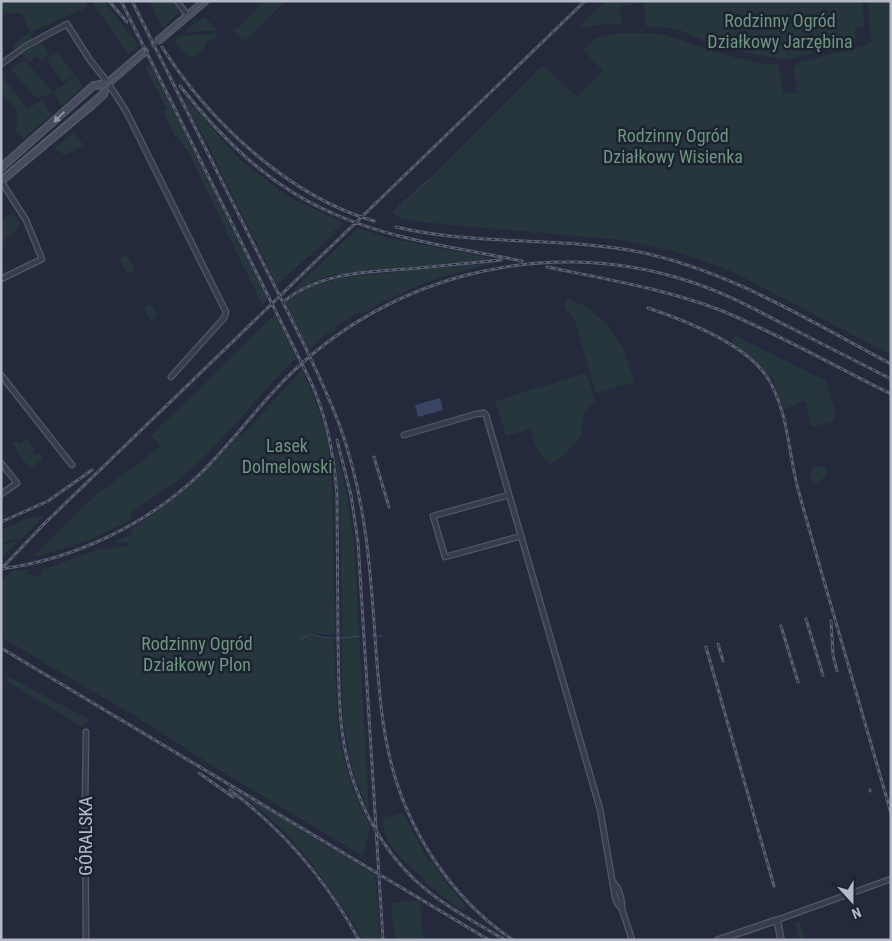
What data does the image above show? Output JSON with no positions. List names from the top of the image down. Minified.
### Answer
{"streets":{"street":["GÓRALSKA"]},"parks":["Rodzinny Ogród Działkowy Jarzębina","Rodzinny Ogród Działkowy Wisienka","Lasek Dolmelowski","Rodzinny Ogród Działkowy Plon"],"north":"bottom"}
